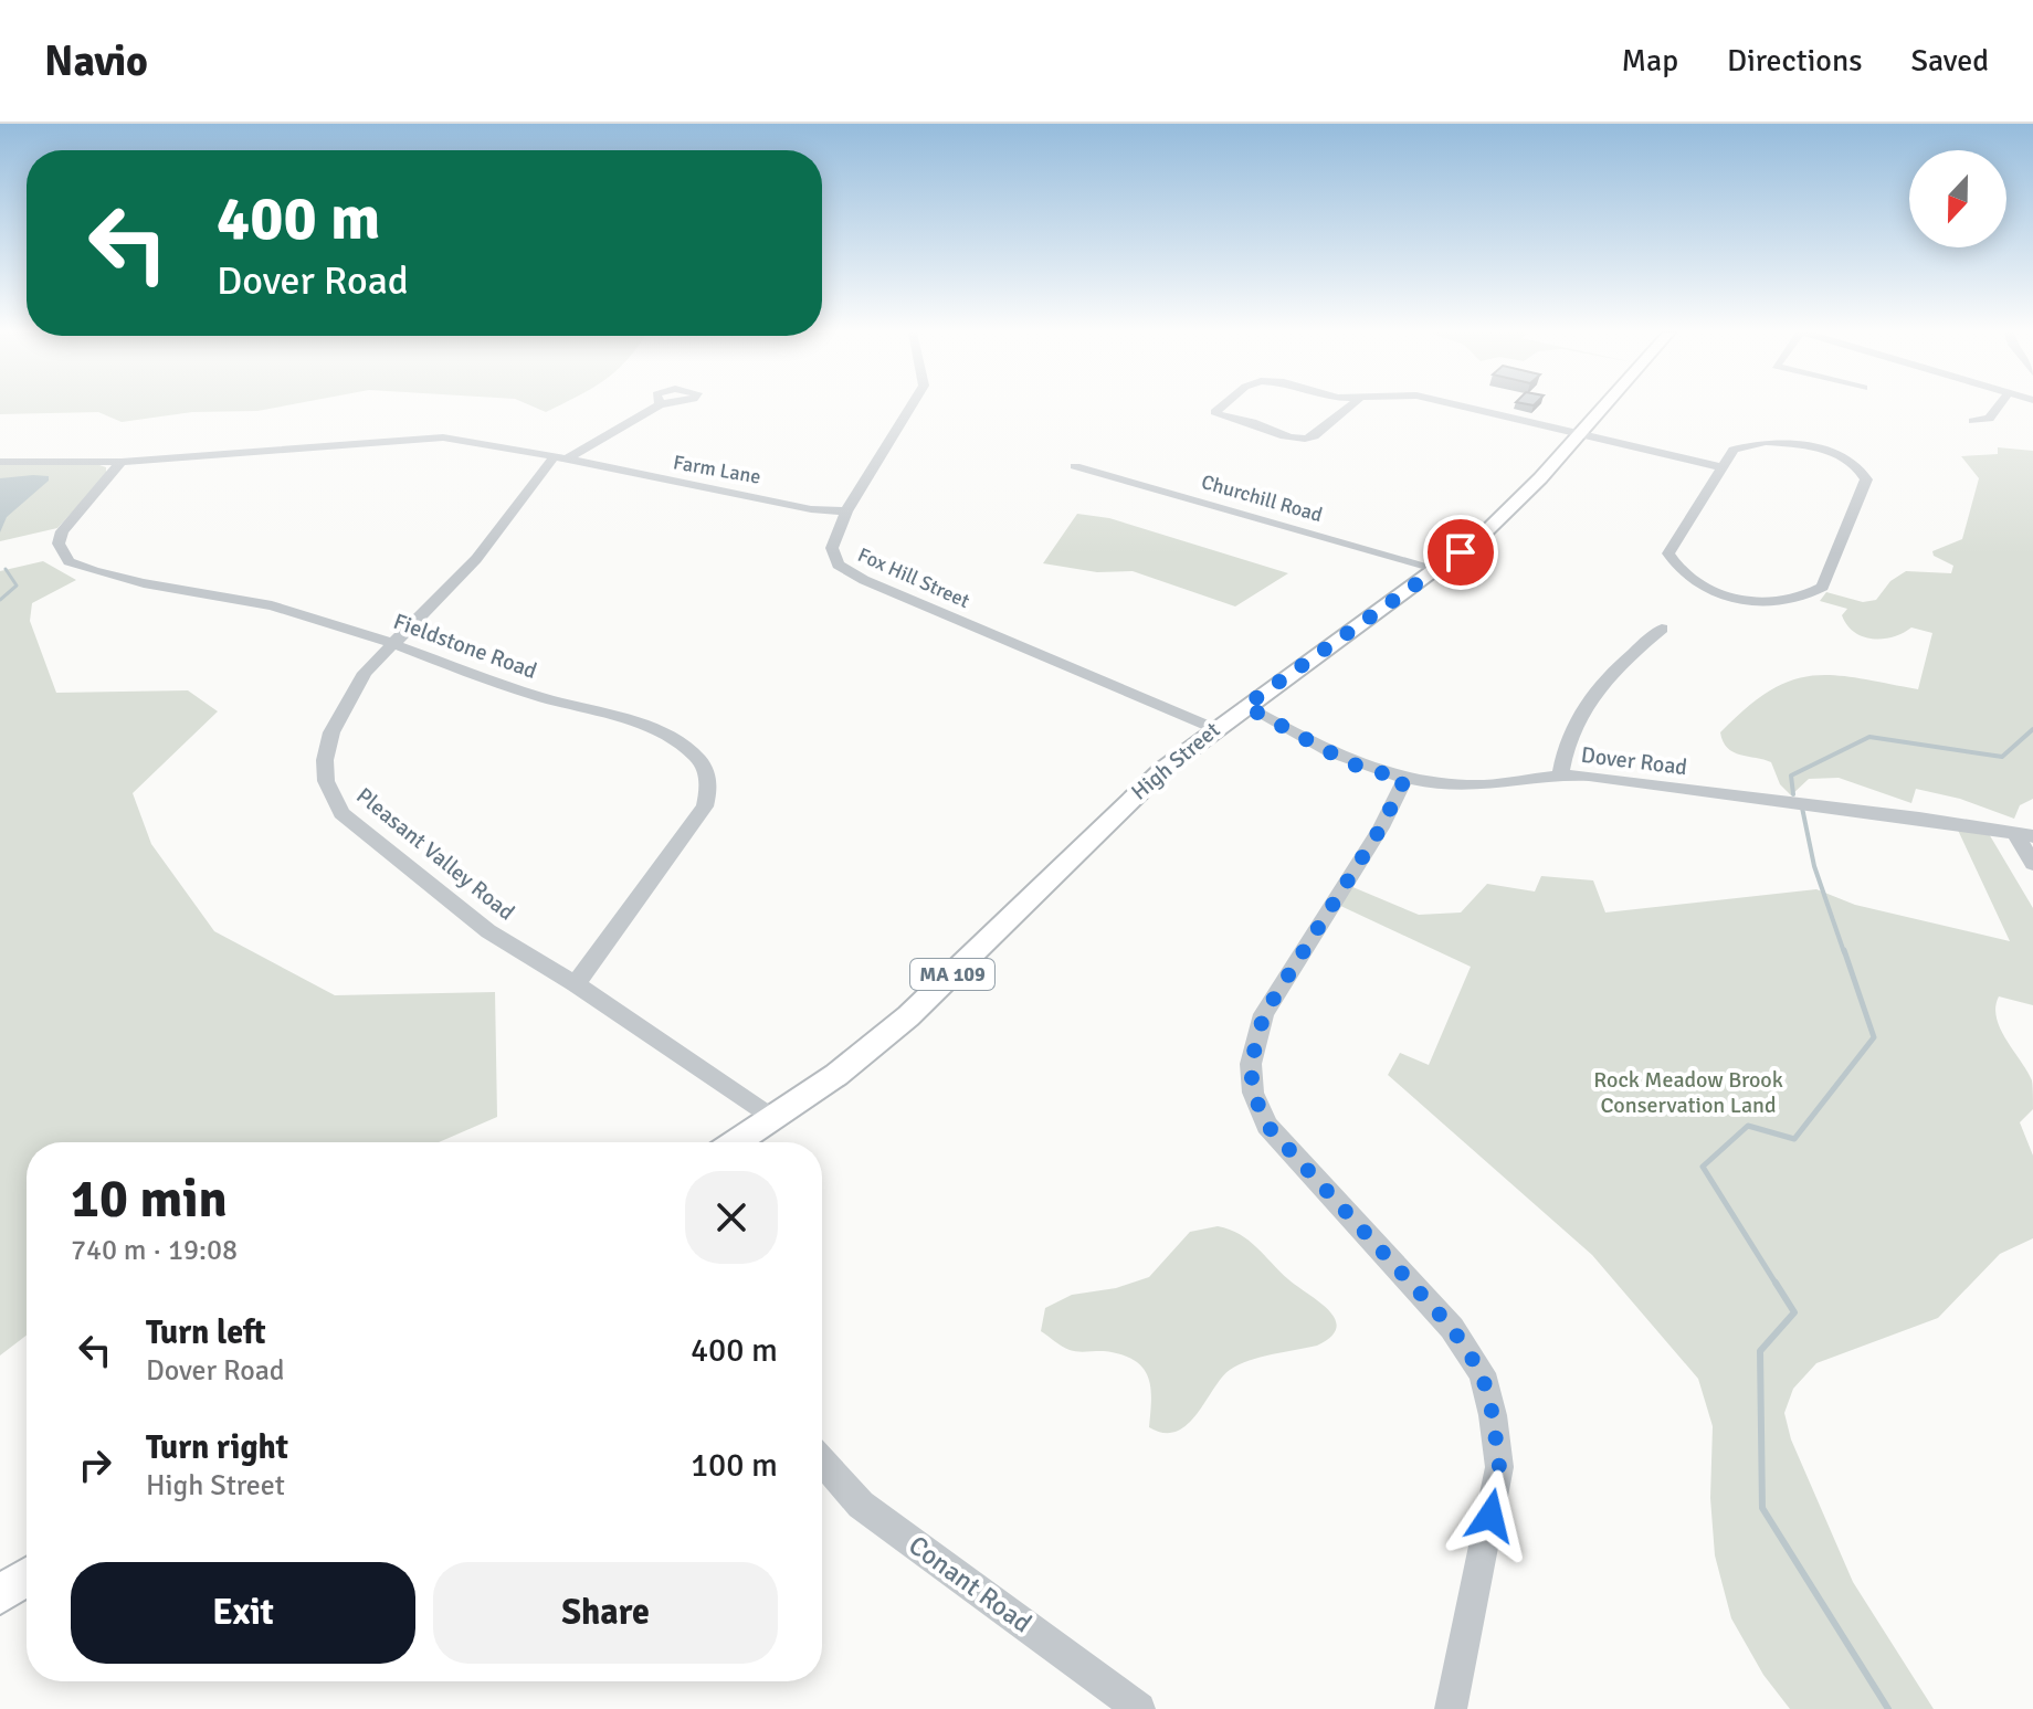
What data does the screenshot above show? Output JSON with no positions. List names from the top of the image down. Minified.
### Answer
{"streets":{"main road":["High Street","MA 109"],"street":["Farm Lane","Churchill Road","Fox Hill Street","Fieldstone Road","Dover Road","Pleasant Valley Road","Conant Road"]},"crossings":[["Farm Lane","Fox Hill Street"],["Farm Lane","Fieldstone Road"],["Farm Lane","Pleasant Valley Road"],["Churchill Road","High Street"],["Fox Hill Street","High Street"],["Fieldstone Road","Pleasant Valley Road"],["High Street","Dover Road"],["High Street","Pleasant Valley Road"]],"parks":["Rock Meadow Brook Conservation Land"],"north":"bottom","page":{"header":"Navio","nav":["Map","Directions","Saved"],"turn":["400 m","Dover Road"],"heading":["10 min","740 m · 19:08"],"list":[{"name":"Turn left","note":"Dover Road","value":"400 m"},{"name":"Turn right","note":"High Street","value":"100 m"}],"buttons":["Exit","Share"]}}
